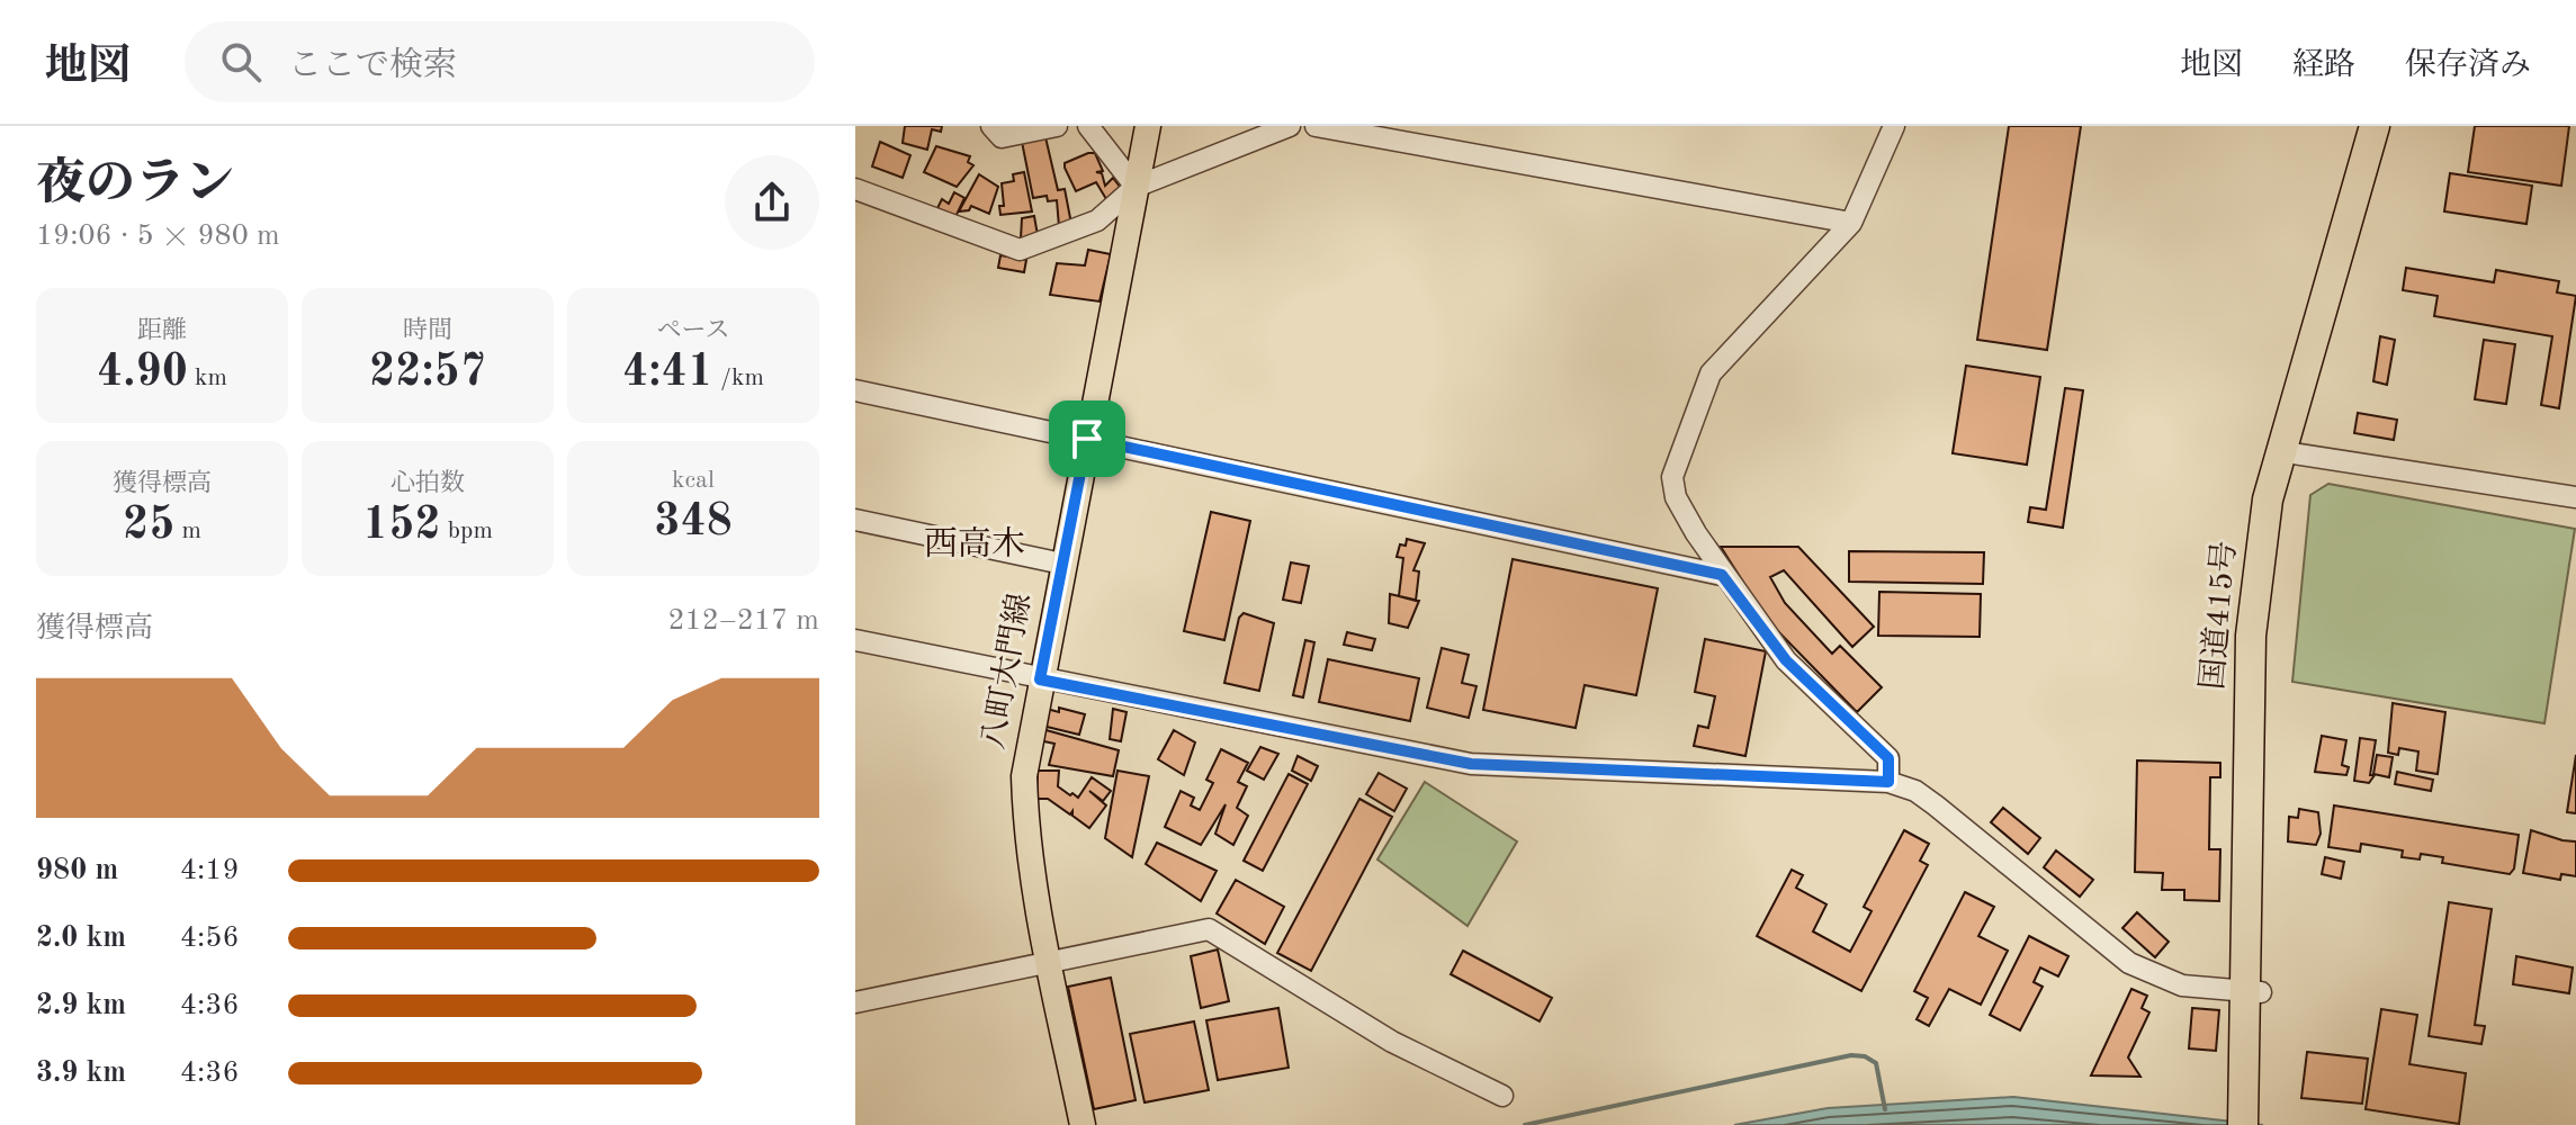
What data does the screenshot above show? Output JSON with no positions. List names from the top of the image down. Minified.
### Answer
{"streets":{"highway":["国道415号"],"main road":["八町大門線"]},"districts":["西高木"],"page":{"header":"地図","search":"ここで検索","nav":["地図","経路","保存済み"],"heading":["夜のラン","19:06 · 5 × 980 m"],"stats":[["距離","4.90 km"],["時間","22:57"],["ペース","4:41 /km"],["獲得標高","25 m"],["心拍数","152 bpm"],["kcal","348"]],"chart":["獲得標高","212–217 m"],"list":[{"name":"980 m","note":"4:19"},{"name":"2.0 km","note":"4:56"},{"name":"2.9 km","note":"4:36"},{"name":"3.9 km","note":"4:36"}]}}
